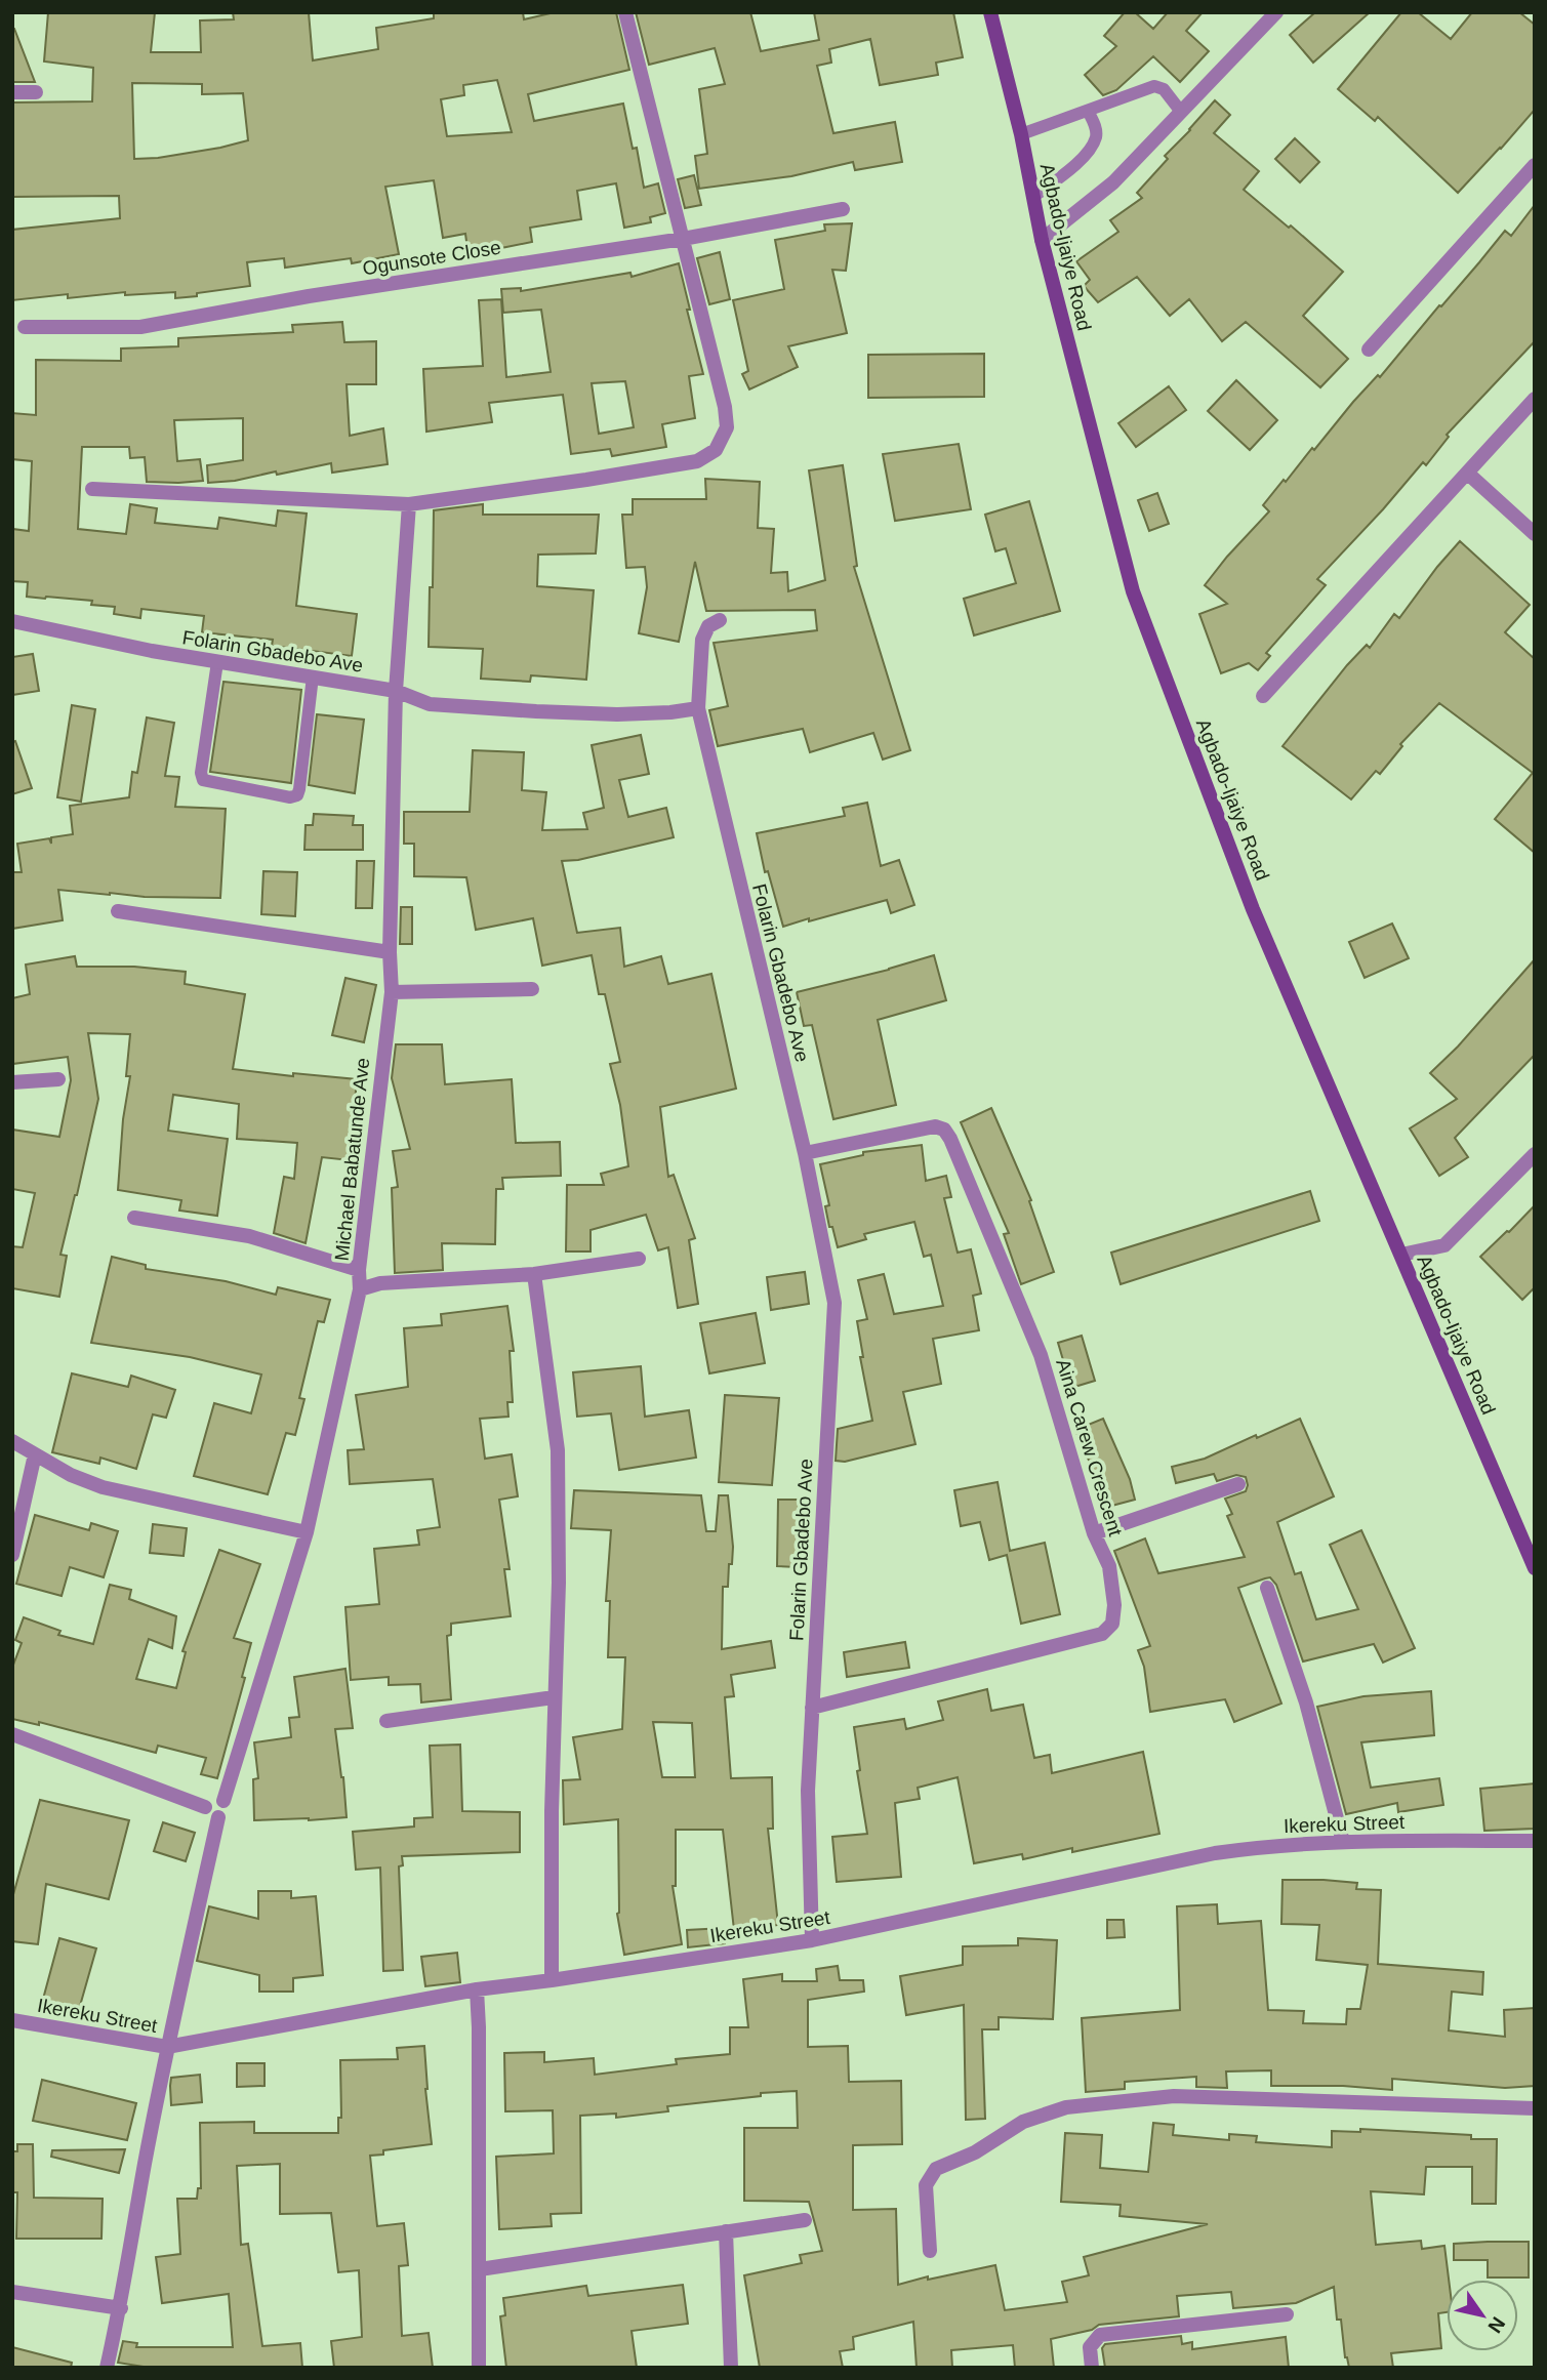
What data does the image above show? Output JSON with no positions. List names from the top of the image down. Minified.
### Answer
{"streets":{"street":["Agbado-Ijaiye Road","Ogunsote Close","Folarin Gbadebo Ave","Michael Babatunde Ave","Aina Carew Crescent","Ikereku Street"]},"crossings":[["Folarin Gbadebo Ave","Michael Babatunde Ave"],["Folarin Gbadebo Ave","Aina Carew Crescent"],["Folarin Gbadebo Ave","Ikereku Street"]],"north":"bottom right"}
